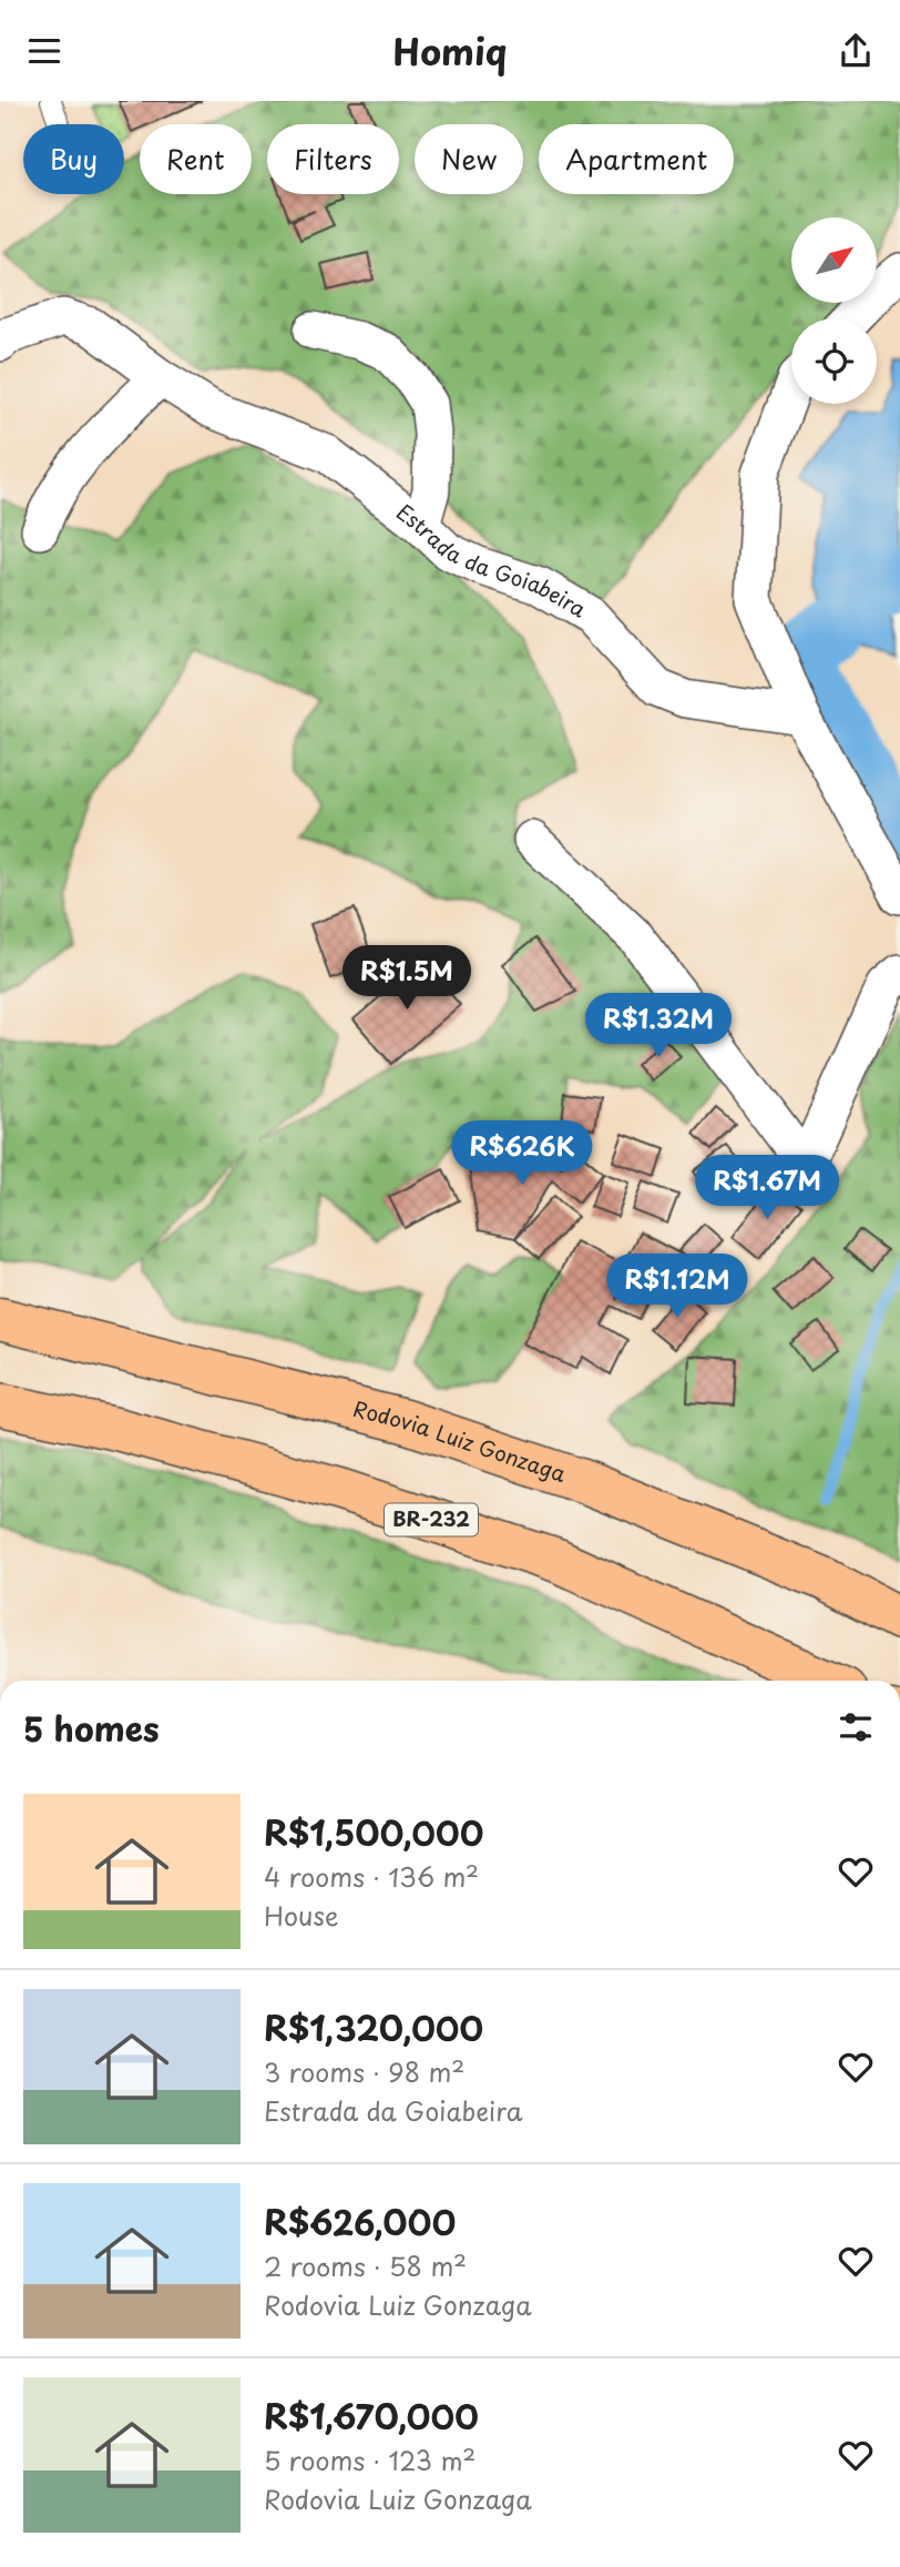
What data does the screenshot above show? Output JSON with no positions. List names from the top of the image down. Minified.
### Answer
{"streets":{"highway":["Rodovia Luiz Gonzaga","BR-232"],"street":["Estrada da Goiabeira"]},"north":"top right","page":{"header":"Homiq","chip":["Buy","Rent","Filters","New","Apartment"],"price":["R$1.5M","R$1.32M","R$626K","R$1.67M","R$1.12M"],"heading":"5 homes","list":[{"name":"R$1,500,000","note":"4 rooms · 136 m² · House"},{"name":"R$1,320,000","note":"3 rooms · 98 m² · Estrada da Goiabeira"},{"name":"R$626,000","note":"2 rooms · 58 m² · Rodovia Luiz Gonzaga"},{"name":"R$1,670,000","note":"5 rooms · 123 m² · Rodovia Luiz Gonzaga"}]}}
